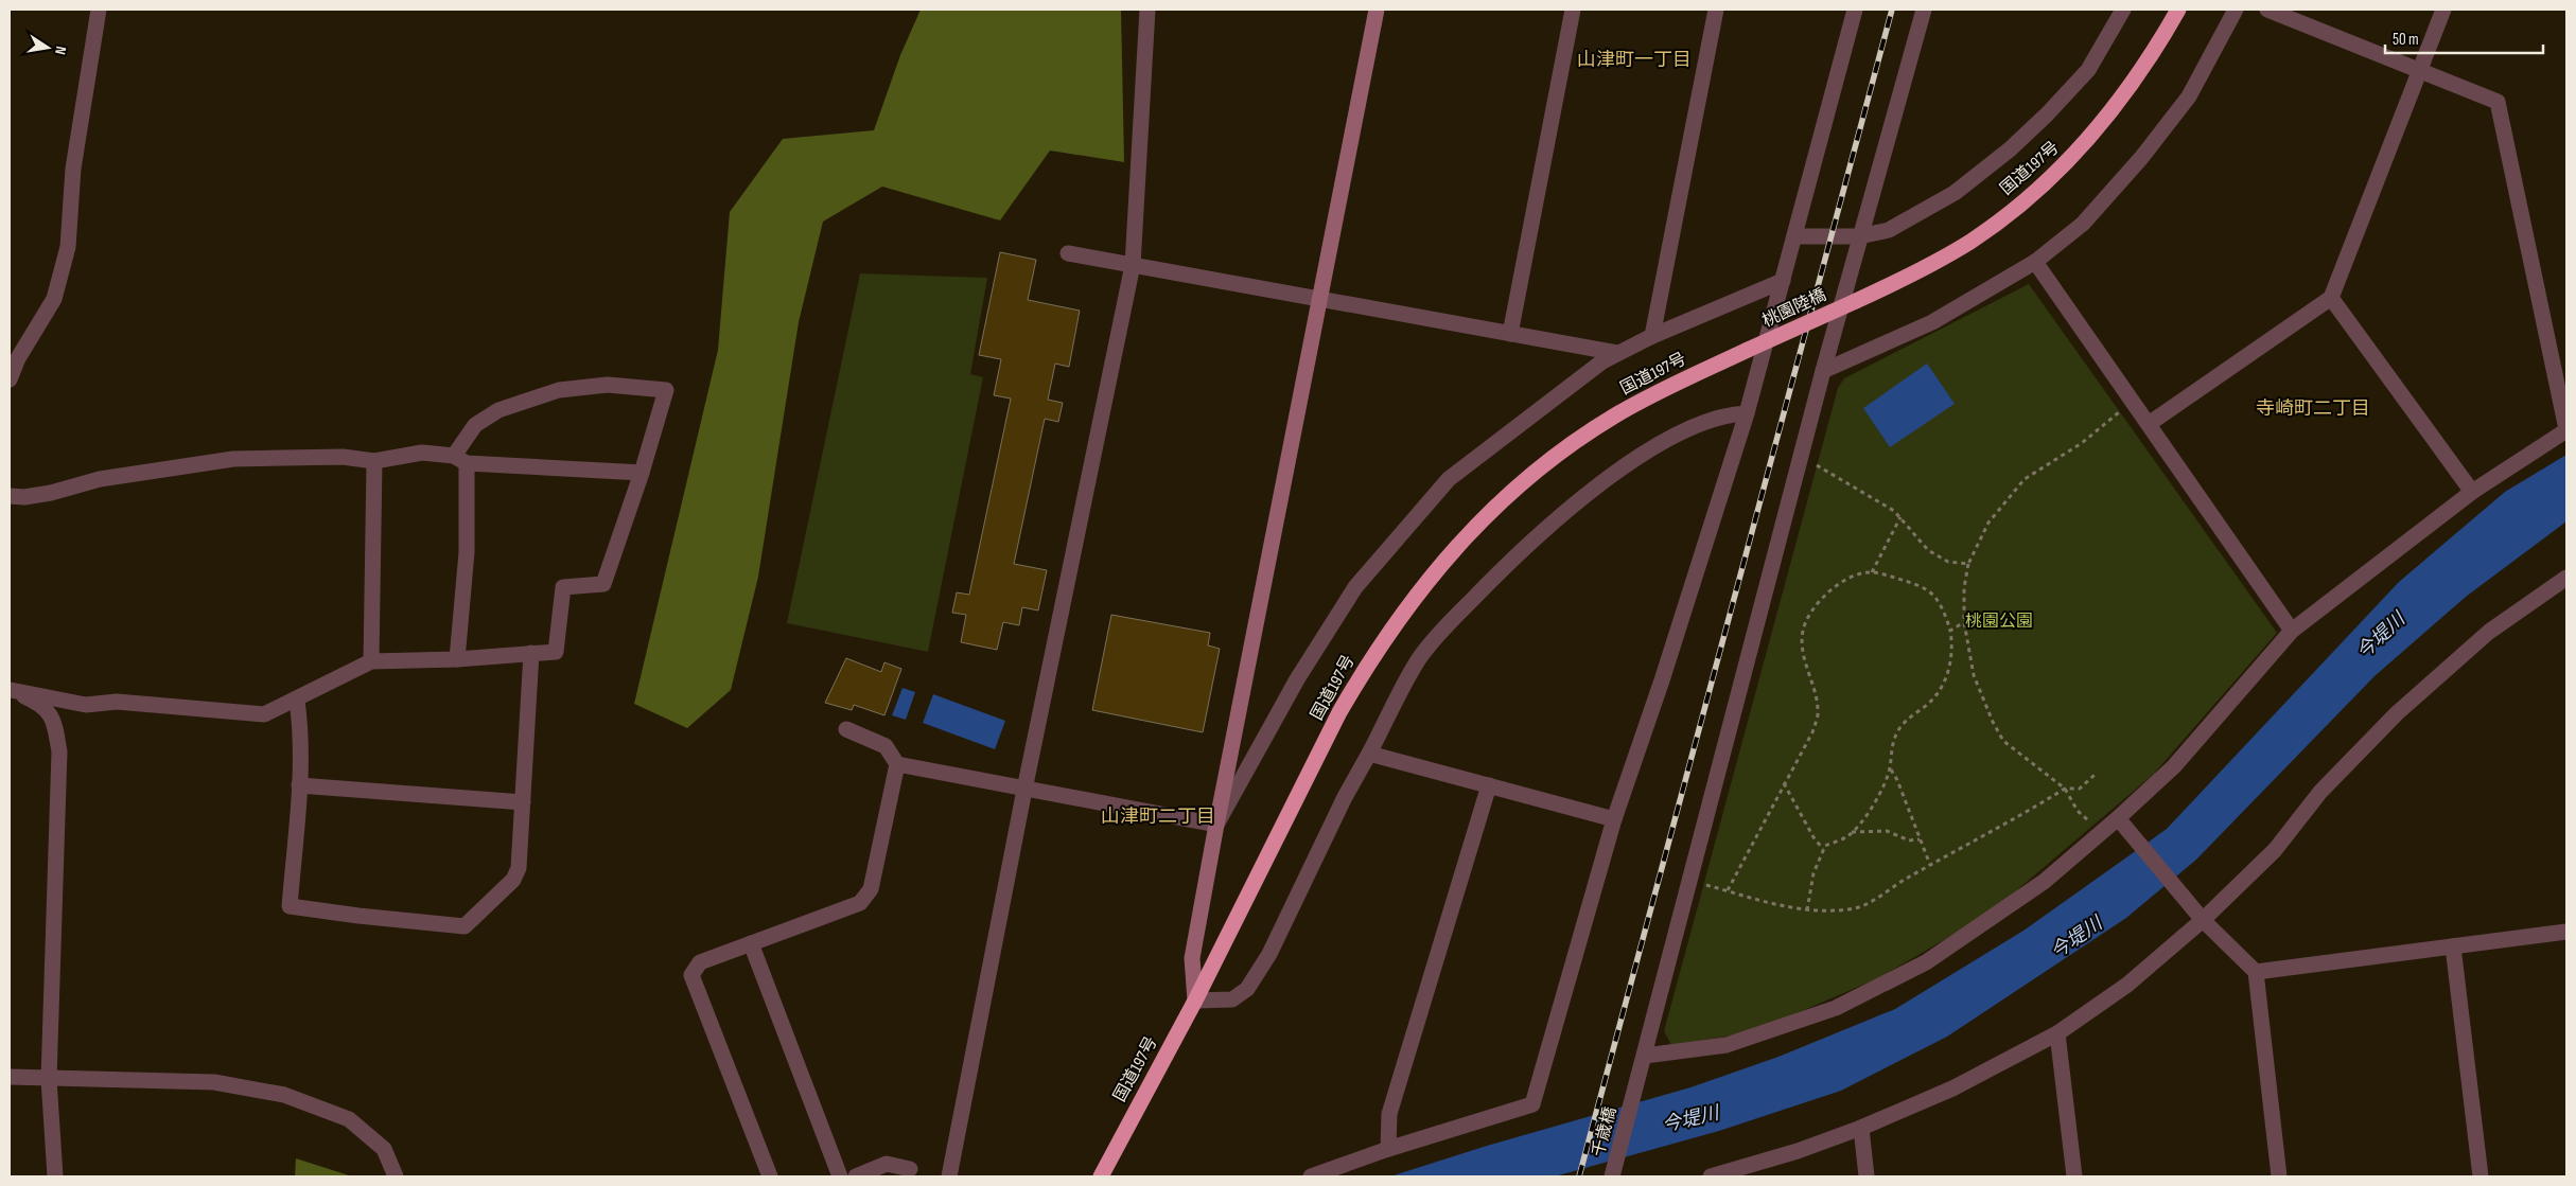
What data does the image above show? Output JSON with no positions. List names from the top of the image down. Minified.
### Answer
{"streets":{"highway":["国道197号","桃園陸橋"],"street":["千歳橋"]},"crossings":[["国道197号","桃園陸橋"]],"districts":["山津町一丁目","寺崎町二丁目","山津町二丁目"],"water":["今堤川"],"parks":["桃園公園"],"scale_bar":"50 m","north":"right"}
